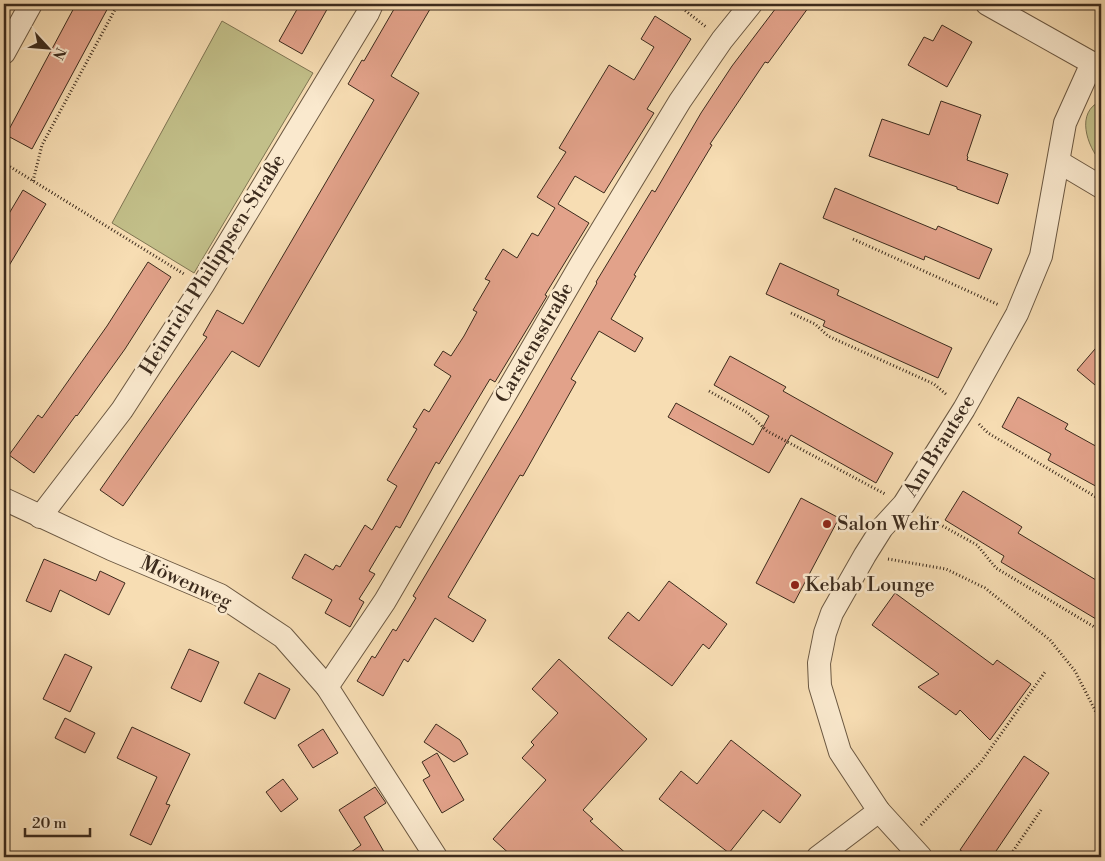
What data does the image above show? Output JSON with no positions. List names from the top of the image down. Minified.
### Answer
{"streets":{"street":["Heinrich-Philippsen-Straße","Carstensstraße","Am Brautsee","Möwenweg"]},"crossings":[["Heinrich-Philippsen-Straße","Möwenweg"],["Carstensstraße","Möwenweg"]],"places":["Salon Wehr","Kebab Lounge"],"scale_bar":"20 m","north":"bottom right"}
